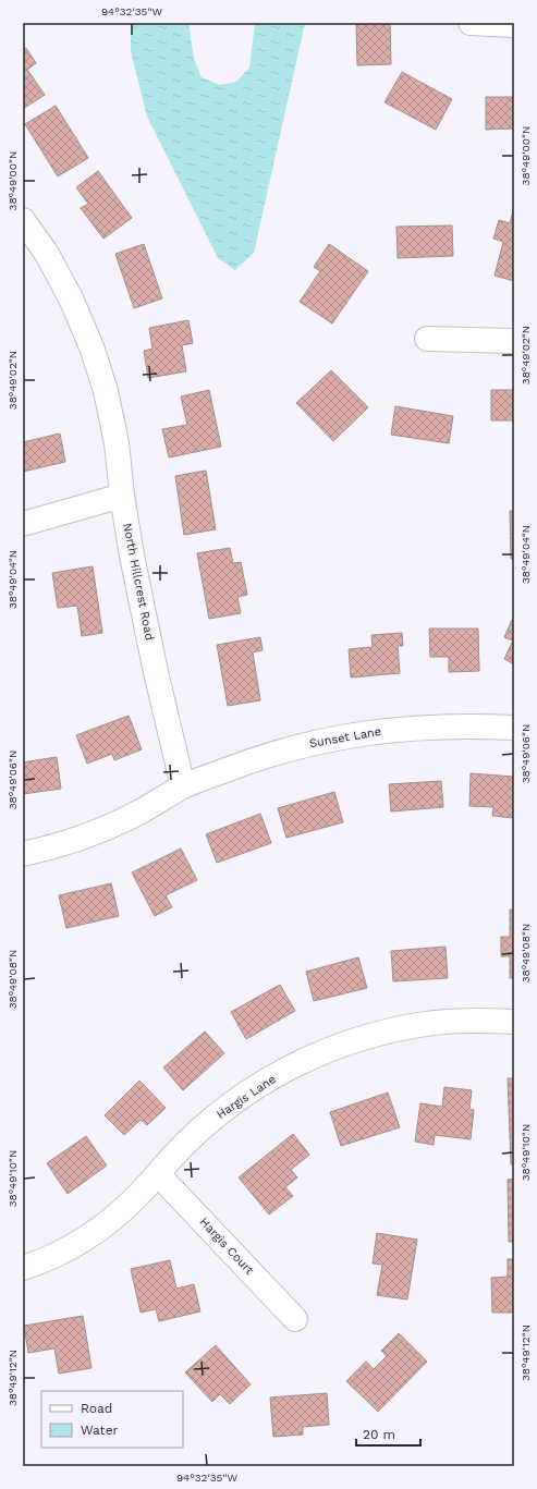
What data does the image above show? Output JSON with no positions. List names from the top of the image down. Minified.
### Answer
{"streets":{"street":["North Hillcrest Road","Sunset Lane","Hargis Lane","Hargis Court"]},"crossings":[["North Hillcrest Road","Sunset Lane"],["Hargis Lane","Hargis Court"]],"legend":["Road","Water"],"scale_bar":"20 m","coordinates":["94°32'35\"W","38°49'00\"N","38°49'02\"N","38°49'04\"N","38°49'06\"N","38°49'08\"N","38°49'10\"N","38°49'12\"N"]}
